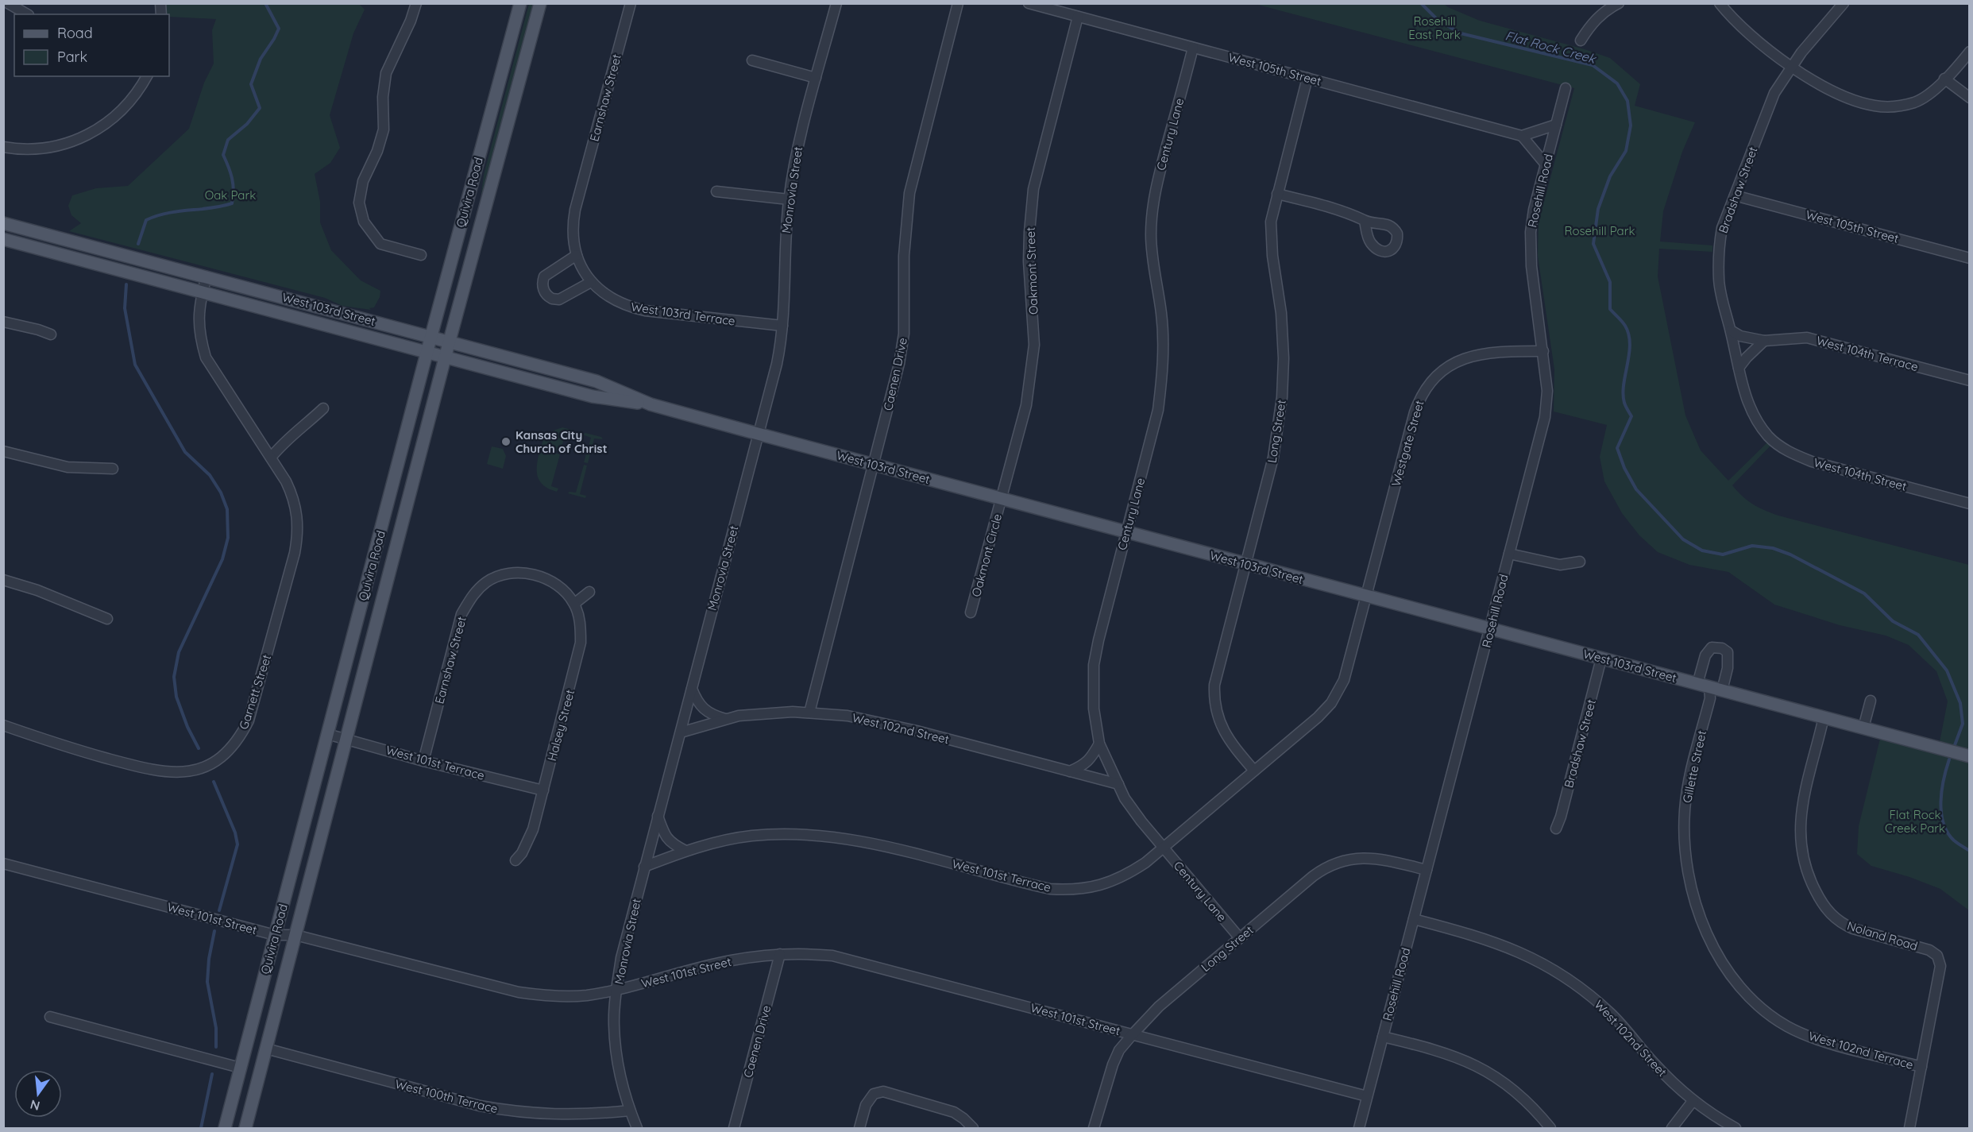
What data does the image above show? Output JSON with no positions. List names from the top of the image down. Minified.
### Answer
{"streets":{"main road":["Quivira Road","West 103rd Street"],"street":["West 105th Street","Earnshaw Street","Century Lane","Monrovia Street","Bradshaw Street","Rosehill Road","Oakmont Street","West 103rd Terrace","West 104th Terrace","Caenen Drive","Long Street","Westgate Street","West 104th Street","Oakmont Circle","Garnett Street","Halsey Street","West 102nd Street","West 101st Terrace","Gillette Street","West 101st Street","Noland Road","West 102nd Terrace","West 100th Terrace"]},"crossings":[["West 105th Street","Century Lane"],["West 105th Street","Bradshaw Street"],["West 105th Street","Oakmont Street"],["West 105th Street","Long Street"],["Earnshaw Street","West 103rd Terrace"],["Earnshaw Street","Halsey Street"],["Earnshaw Street","West 101st Terrace"],["Century Lane","West 103rd Street"],["Century Lane","Long Street"],["Century Lane","West 102nd Street"],["Century Lane","West 101st Terrace"],["Monrovia Street","West 103rd Street"],["Monrovia Street","West 103rd Terrace"],["Monrovia Street","West 102nd Street"],["Monrovia Street","West 101st Terrace"],["Monrovia Street","West 101st Street"],["Monrovia Street","West 100th Terrace"],["Bradshaw Street","West 103rd Street"],["Bradshaw Street","West 104th Terrace"],["Bradshaw Street","West 104th Street"],["Rosehill Road","West 103rd Street"],["Rosehill Road","Long Street"],["Rosehill Road","Westgate Street"],["Rosehill Road","West 102nd Street"],["Rosehill Road","West 101st Street"],["Quivira Road","West 103rd Street"],["Quivira Road","West 101st Terrace"],["Quivira Road","West 101st Street"],["Quivira Road","West 100th Terrace"],["Oakmont Street","West 103rd Street"],["Oakmont Street","Oakmont Circle"],["West 103rd Street","Caenen Drive"],["West 103rd Street","Long Street"],["West 103rd Street","Westgate Street"],["West 103rd Street","Oakmont Circle"],["West 103rd Street","Garnett Street"],["West 103rd Street","West 101st Terrace"],["West 103rd Street","Gillette Street"],["West 103rd Street","Noland Road"],["Caenen Drive","West 102nd Street"],["Caenen Drive","West 101st Street"],["Long Street","West 101st Terrace"],["Long Street","West 101st Street"],["Westgate Street","West 101st Terrace"],["Halsey Street","West 101st Terrace"],["Gillette Street","West 102nd Terrace"],["Noland Road","West 102nd Terrace"]],"water":["Flat Rock Creek"],"parks":["Rosehill East Park","Oak Park","Rosehill Park","Flat Rock Creek Park"],"places":["Kansas City Church of Christ"],"legend":["Road","Park"],"north":"bottom"}
